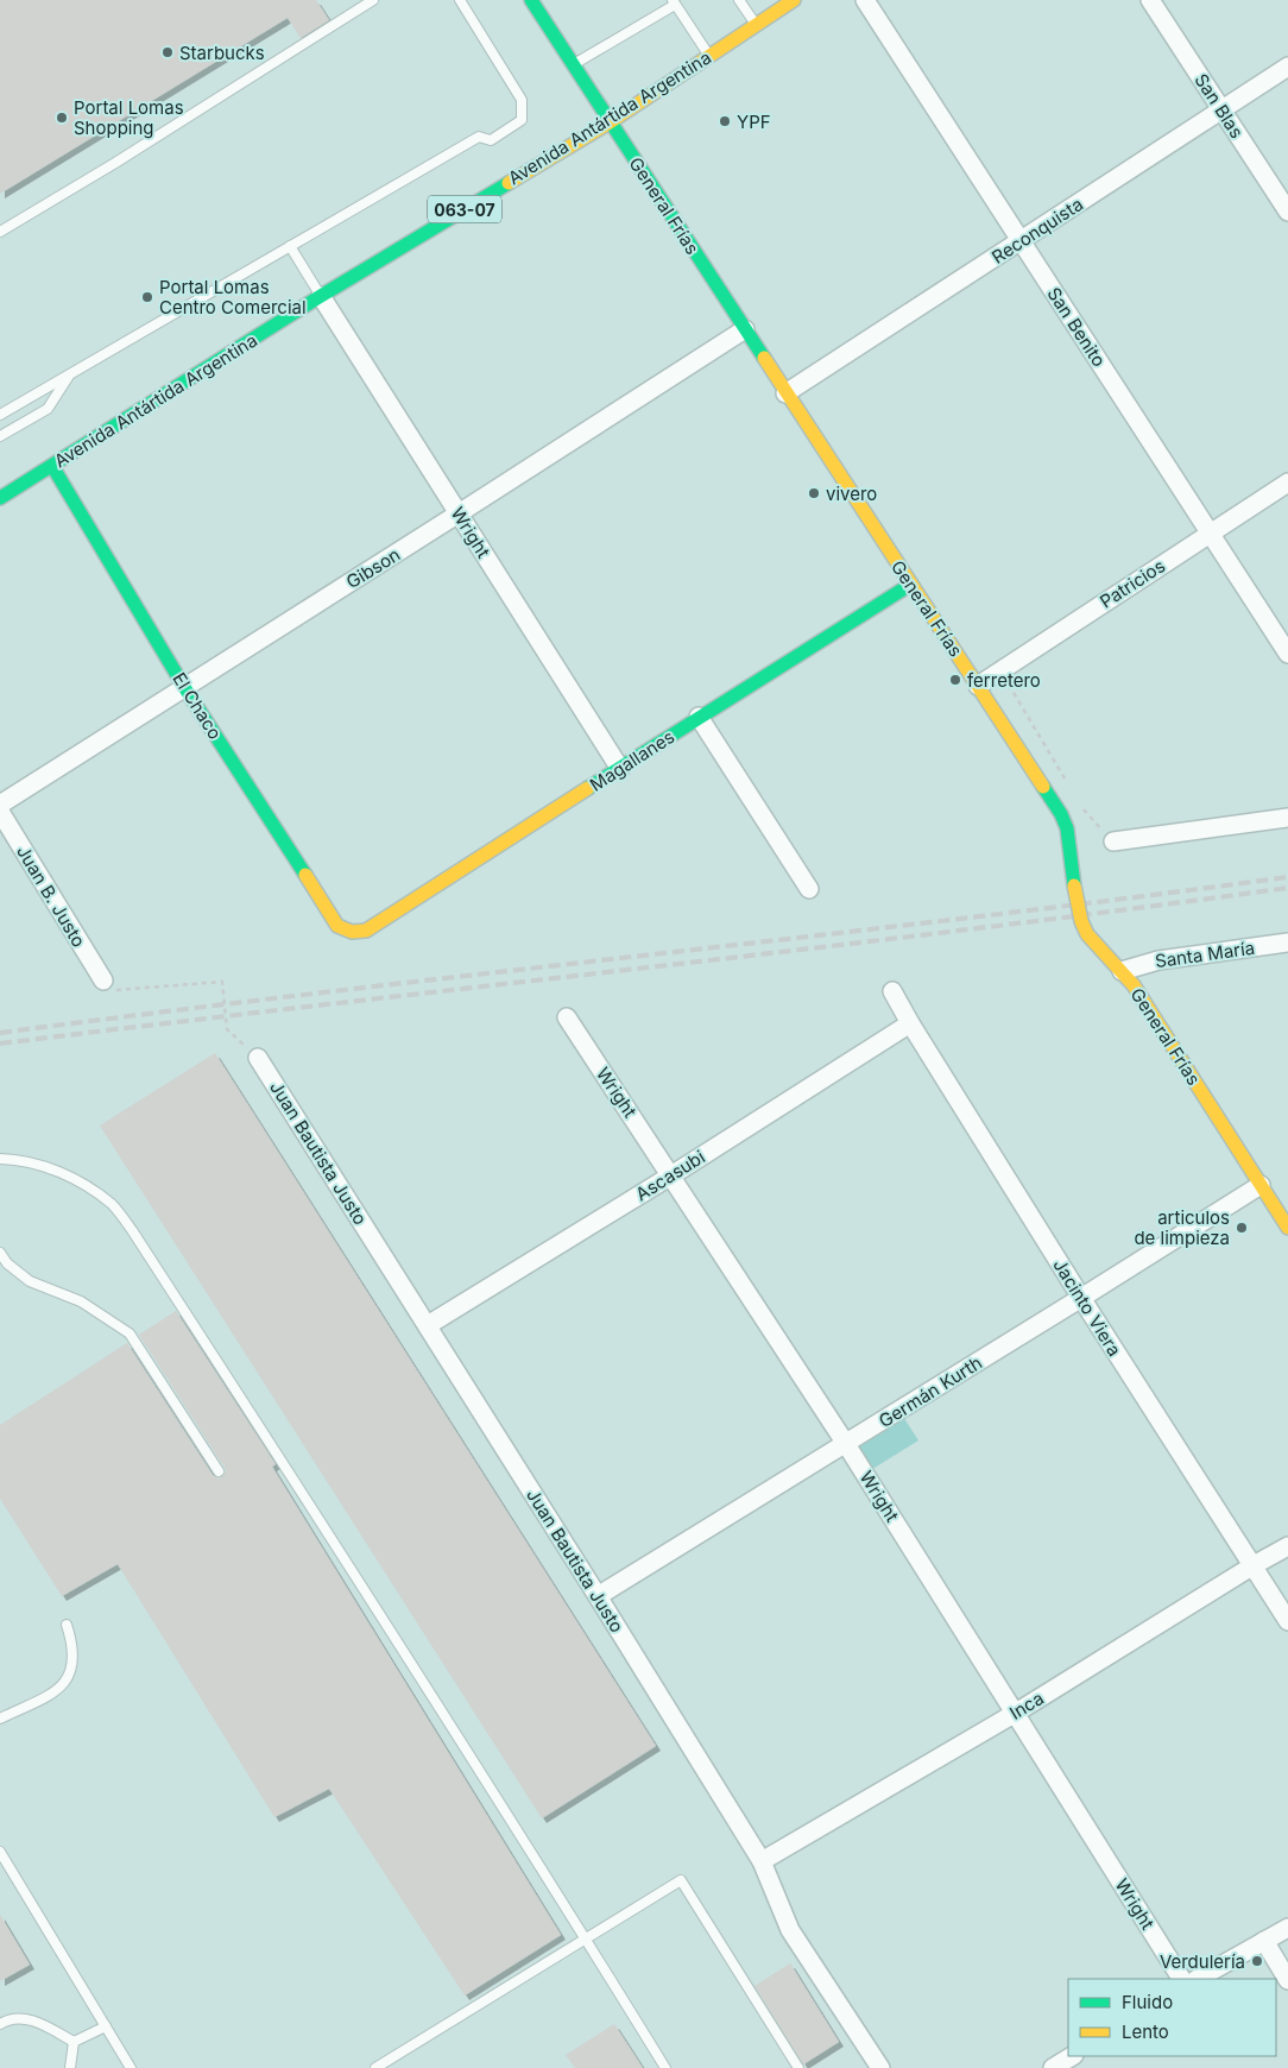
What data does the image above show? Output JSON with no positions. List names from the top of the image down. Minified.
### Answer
{"streets":{"main road":["Avenida Antártida Argentina","General Frías","063-07","El Chaco","Magallanes"],"street":["San Blas","Reconquista","San Benito","Wright","Gibson","Patricios","Juan B. Justo","Santa María","Juan Bautista Justo","Ascasubi","Jacinto Viera","Germán Kurth","Inca"]},"crossings":[["San Blas","Reconquista"],["Avenida Antártida Argentina","General Frías"],["Avenida Antártida Argentina","Wright"],["Avenida Antártida Argentina","El Chaco"],["General Frías","Reconquista"],["General Frías","Gibson"],["General Frías","Patricios"],["General Frías","Magallanes"],["General Frías","Santa María"],["General Frías","Germán Kurth"],["Reconquista","San Benito"],["San Benito","Patricios"],["Wright","Gibson"],["Wright","Magallanes"],["Wright","Ascasubi"],["Wright","Germán Kurth"],["Wright","Inca"],["Gibson","El Chaco"],["El Chaco","Magallanes"],["Juan Bautista Justo","Ascasubi"],["Juan Bautista Justo","Germán Kurth"],["Juan Bautista Justo","Inca"],["Ascasubi","Jacinto Viera"],["Jacinto Viera","Germán Kurth"],["Jacinto Viera","Inca"]],"places":["Starbucks","Portal Lomas Shopping","YPF","Portal Lomas Centro Comercial","vivero","ferretero","articulos de limpieza","Verdulería"],"legend":["Fluido","Lento"]}
